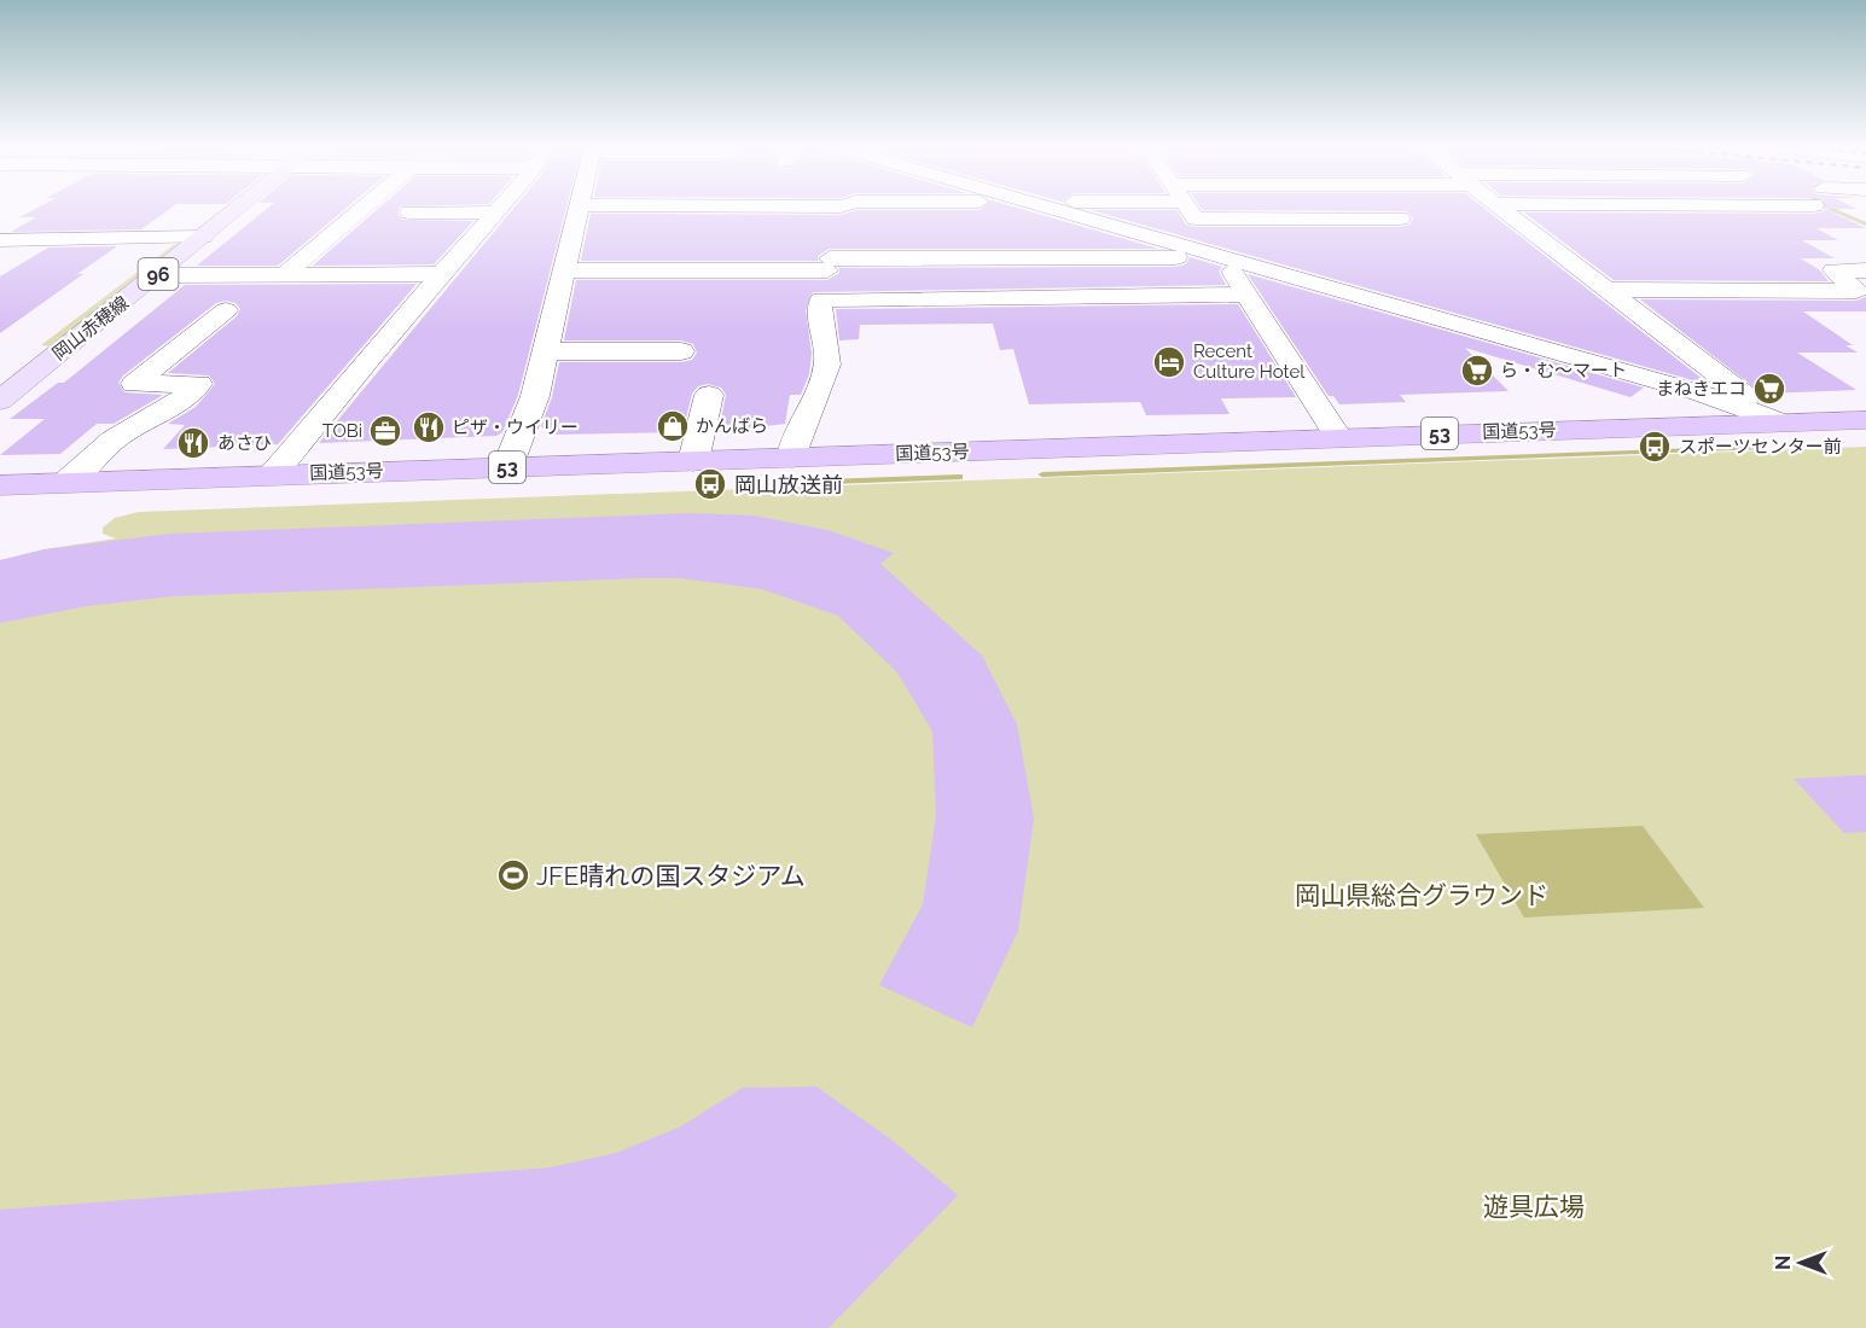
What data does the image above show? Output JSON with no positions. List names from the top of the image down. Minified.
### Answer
{"streets":{"highway":["国道53号","53"],"main road":["96","岡山赤穂線"]},"parks":["岡山県総合グラウンド","遊具広場"],"places":{"hotel":["Recent Culture Hotel"],"supermarket":["ら・む〜マート","まねきエコ"],"shop":["かんばら"],"restaurant":["ピザ・ウイリー","あさひ"],"office":["TOBi"],"bus stop":["スポーツセンター前","岡山放送前"],"sports":["JFE晴れの国スタジアム"]},"north":"left"}
